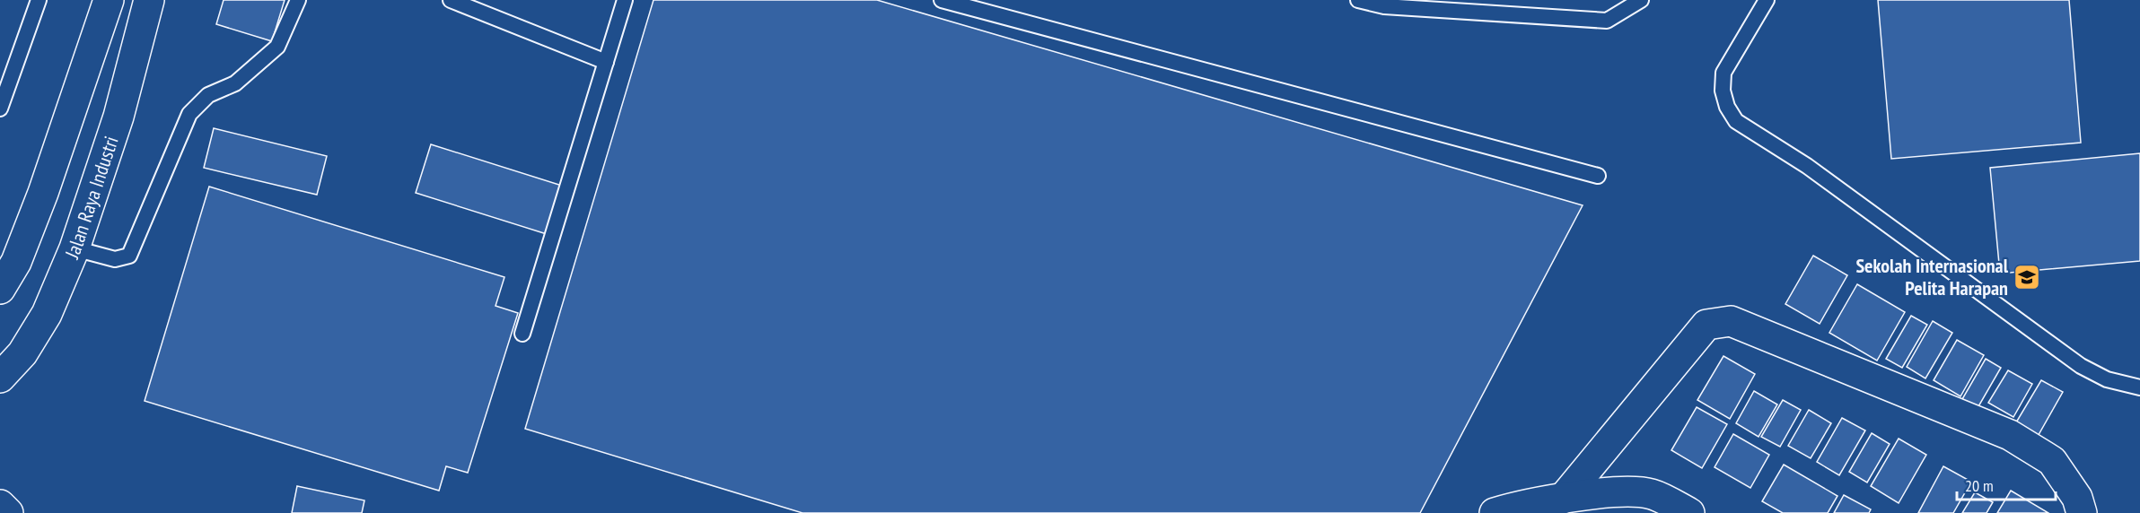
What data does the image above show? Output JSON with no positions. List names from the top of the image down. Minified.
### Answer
{"streets":{"street":["Jalan Raya Industri"]},"places":{"school or university":["Sekolah Internasional Pelita Harapan"]},"scale_bar":"20 m"}
